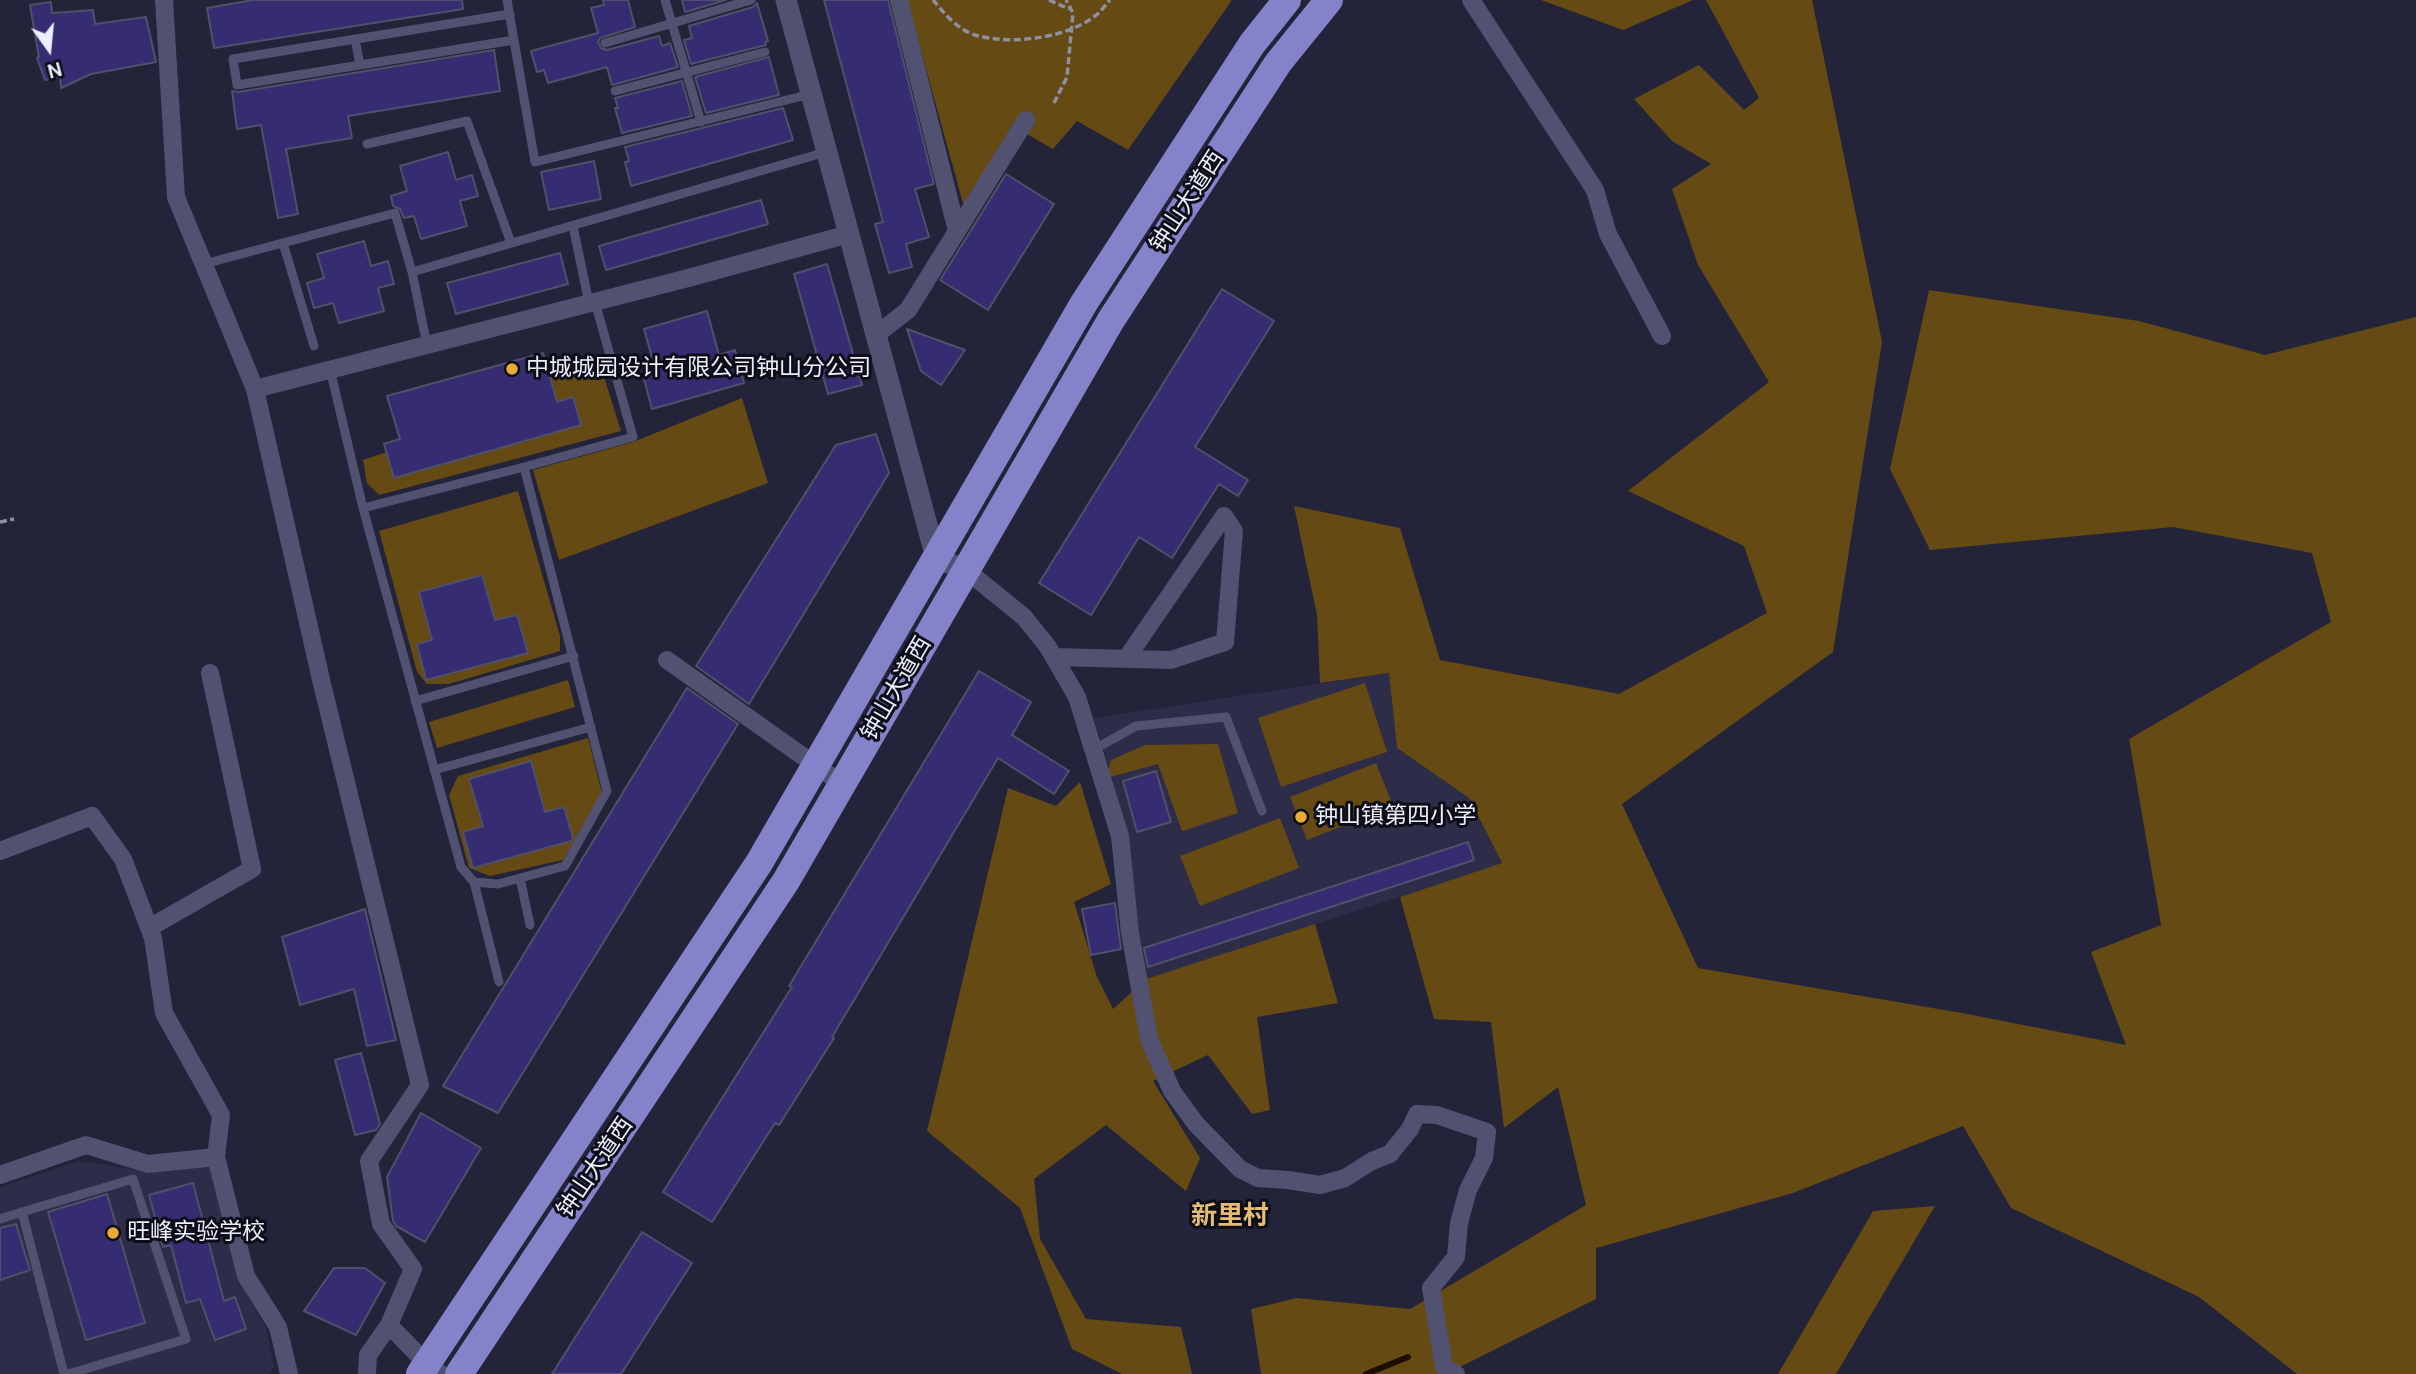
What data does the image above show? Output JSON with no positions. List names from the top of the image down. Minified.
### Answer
{"streets":{"highway":["钟山大道西"]},"districts":["新里村"],"places":["中城城园设计有限公司钟山分公司","钟山镇第四小学","旺峰实验学校"],"north":"bottom"}
